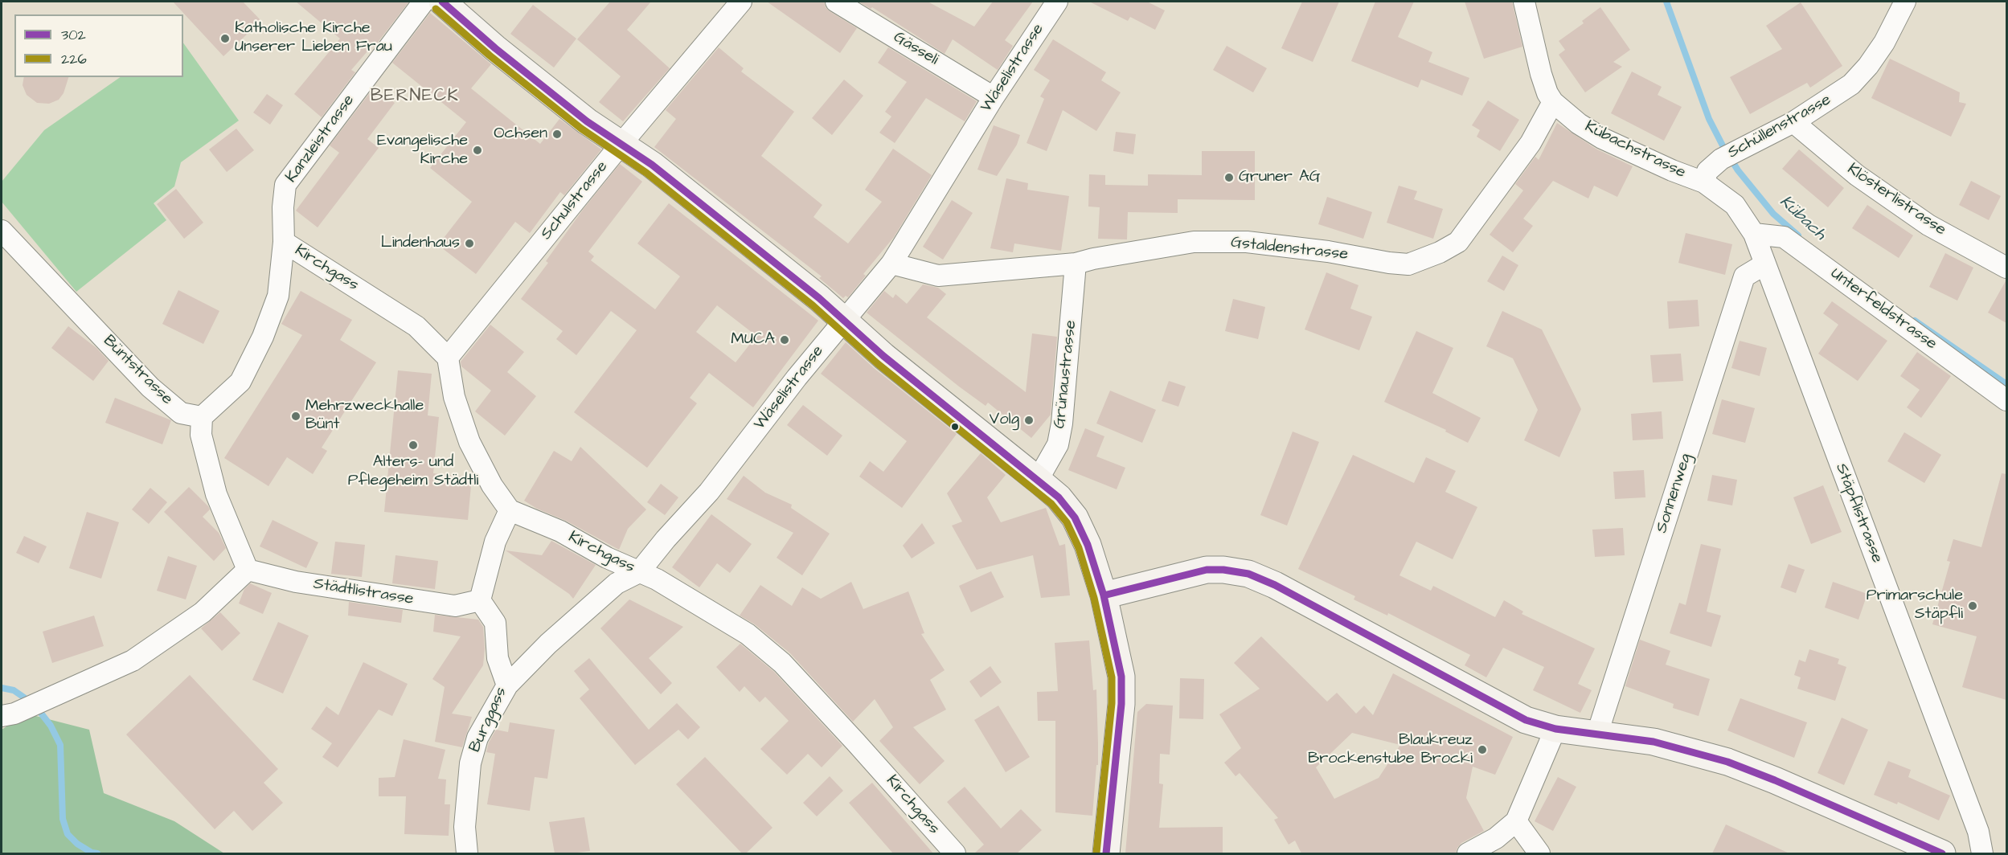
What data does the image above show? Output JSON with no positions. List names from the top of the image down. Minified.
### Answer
{"streets":{"street":["Gässeli","Wäselistrasse","Schüllenstrasse","Kanzleistrasse","Kübachstrasse","Klösterlistrasse","Schulstrasse","Gstaldenstrasse","Kirchgass","Unterfeldstrasse","Büntstrasse","Grünaustrasse","Sonnenweg","Stäpflistrasse","Städtlistrasse","Burggass"]},"crossings":[["Gässeli","Wäselistrasse"],["Wäselistrasse","Gstaldenstrasse"],["Wäselistrasse","Kirchgass"],["Wäselistrasse","Burggass"],["Schüllenstrasse","Kübachstrasse"],["Schüllenstrasse","Klösterlistrasse"],["Kanzleistrasse","Kirchgass"],["Kübachstrasse","Gstaldenstrasse"],["Kübachstrasse","Stäpflistrasse"],["Schulstrasse","Kirchgass"],["Gstaldenstrasse","Grünaustrasse"],["Unterfeldstrasse","Stäpflistrasse"],["Sonnenweg","Stäpflistrasse"],["Städtlistrasse","Burggass"]],"districts":["BERNECK"],"water":["Kübach"],"places":["Katholische Kirche Unserer Lieben Frau","Ochsen","Evangelische Kirche","Gruner AG","Lindenhaus","MUCA","Mehrzweckhalle Bünt","Volg","Alters- und Pflegeheim Städtli","Primarschule Stäpfli","Blaukreuz Brockenstube Brocki"],"lines":["transit line 302","transit line 226"],"legend":["302","226"]}
